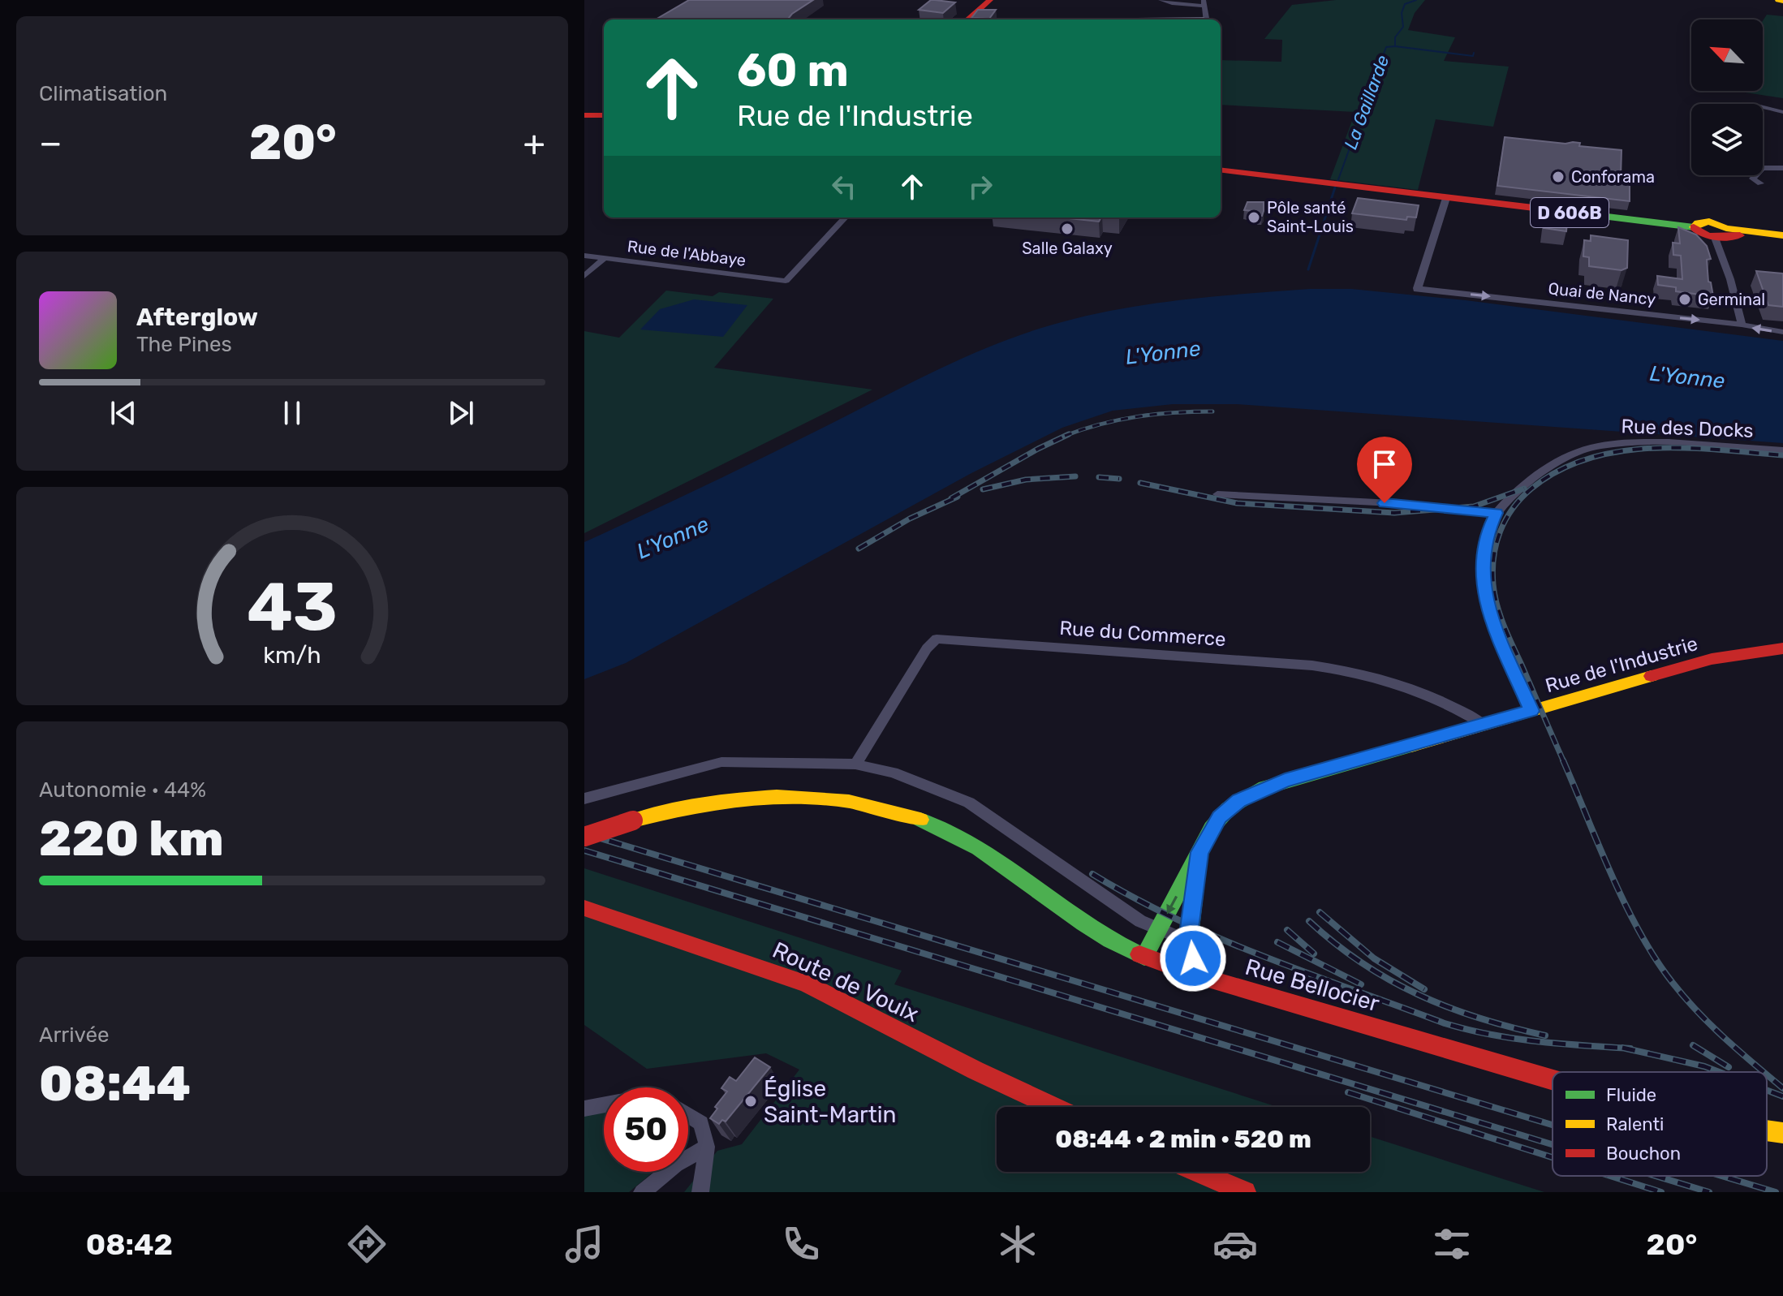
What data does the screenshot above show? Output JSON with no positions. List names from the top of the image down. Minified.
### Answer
{"streets":{"main road":["D 606B","Rue de l'Industrie","Route de Voulx","Rue Bellocier"],"street":["Rue de l'Abbaye","Quai de Nancy","Rue des Docks","Rue du Commerce"]},"crossings":[["D 606B","Quai de Nancy"],["Rue des Docks","Rue de l'Industrie"],["Rue du Commerce","Rue de l'Industrie"],["Rue de l'Industrie","Rue Bellocier"]],"water":["La Gaillarde","L'Yonne"],"places":["Conforama","Pôle santé Saint-Louis","Salle Galaxy","Germinal","Église Saint-Martin"],"legend":["Fluide","Ralenti","Bouchon"],"north":"top left","page":{"tile":["Climatisation",["Autonomie · 44%","220 km"],["Arrivée","08:44"]],"turn":["60 m","Rue de l'Industrie"],"heat":["−","20°","+"],"song":["Afterglow","The Pines"],"limit":"50","trip":"08:44 · 2 min · 520 m","tabs":["08:42","20°"],"gauge":["43","km/h"]}}
